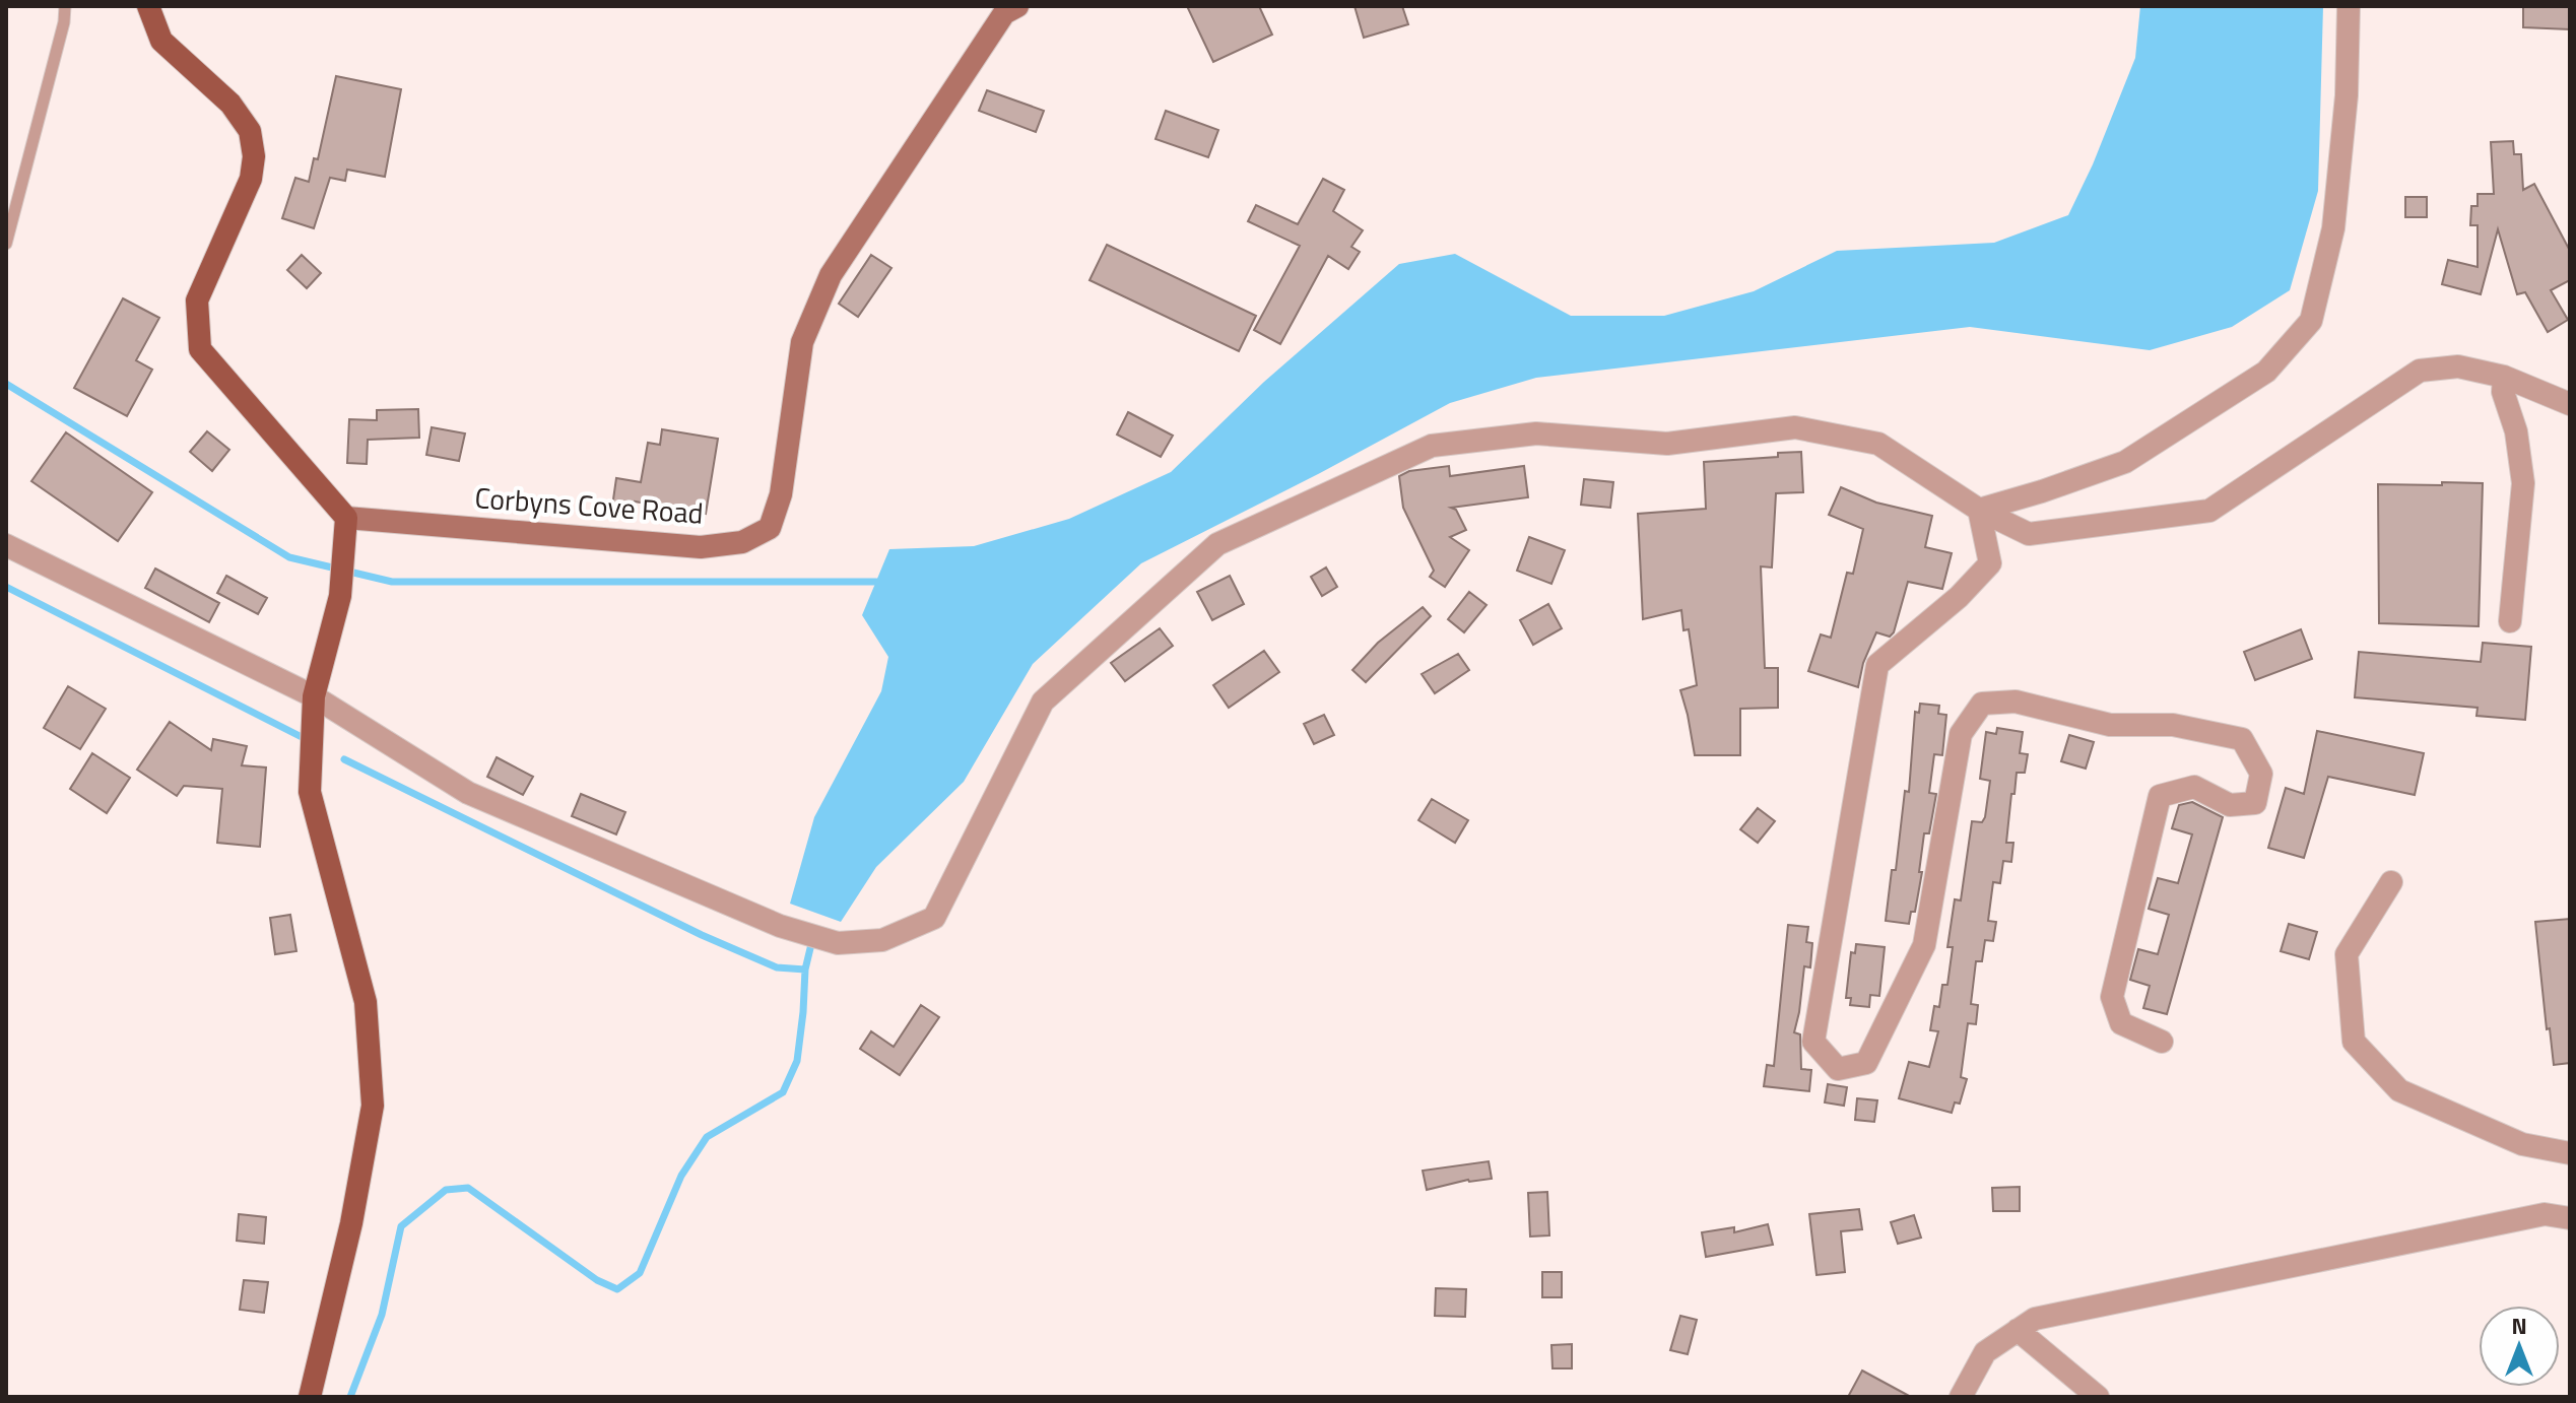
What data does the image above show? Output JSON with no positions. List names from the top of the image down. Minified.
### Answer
{"streets":{"main road":["Corbyns Cove Road"]},"north":"top"}
